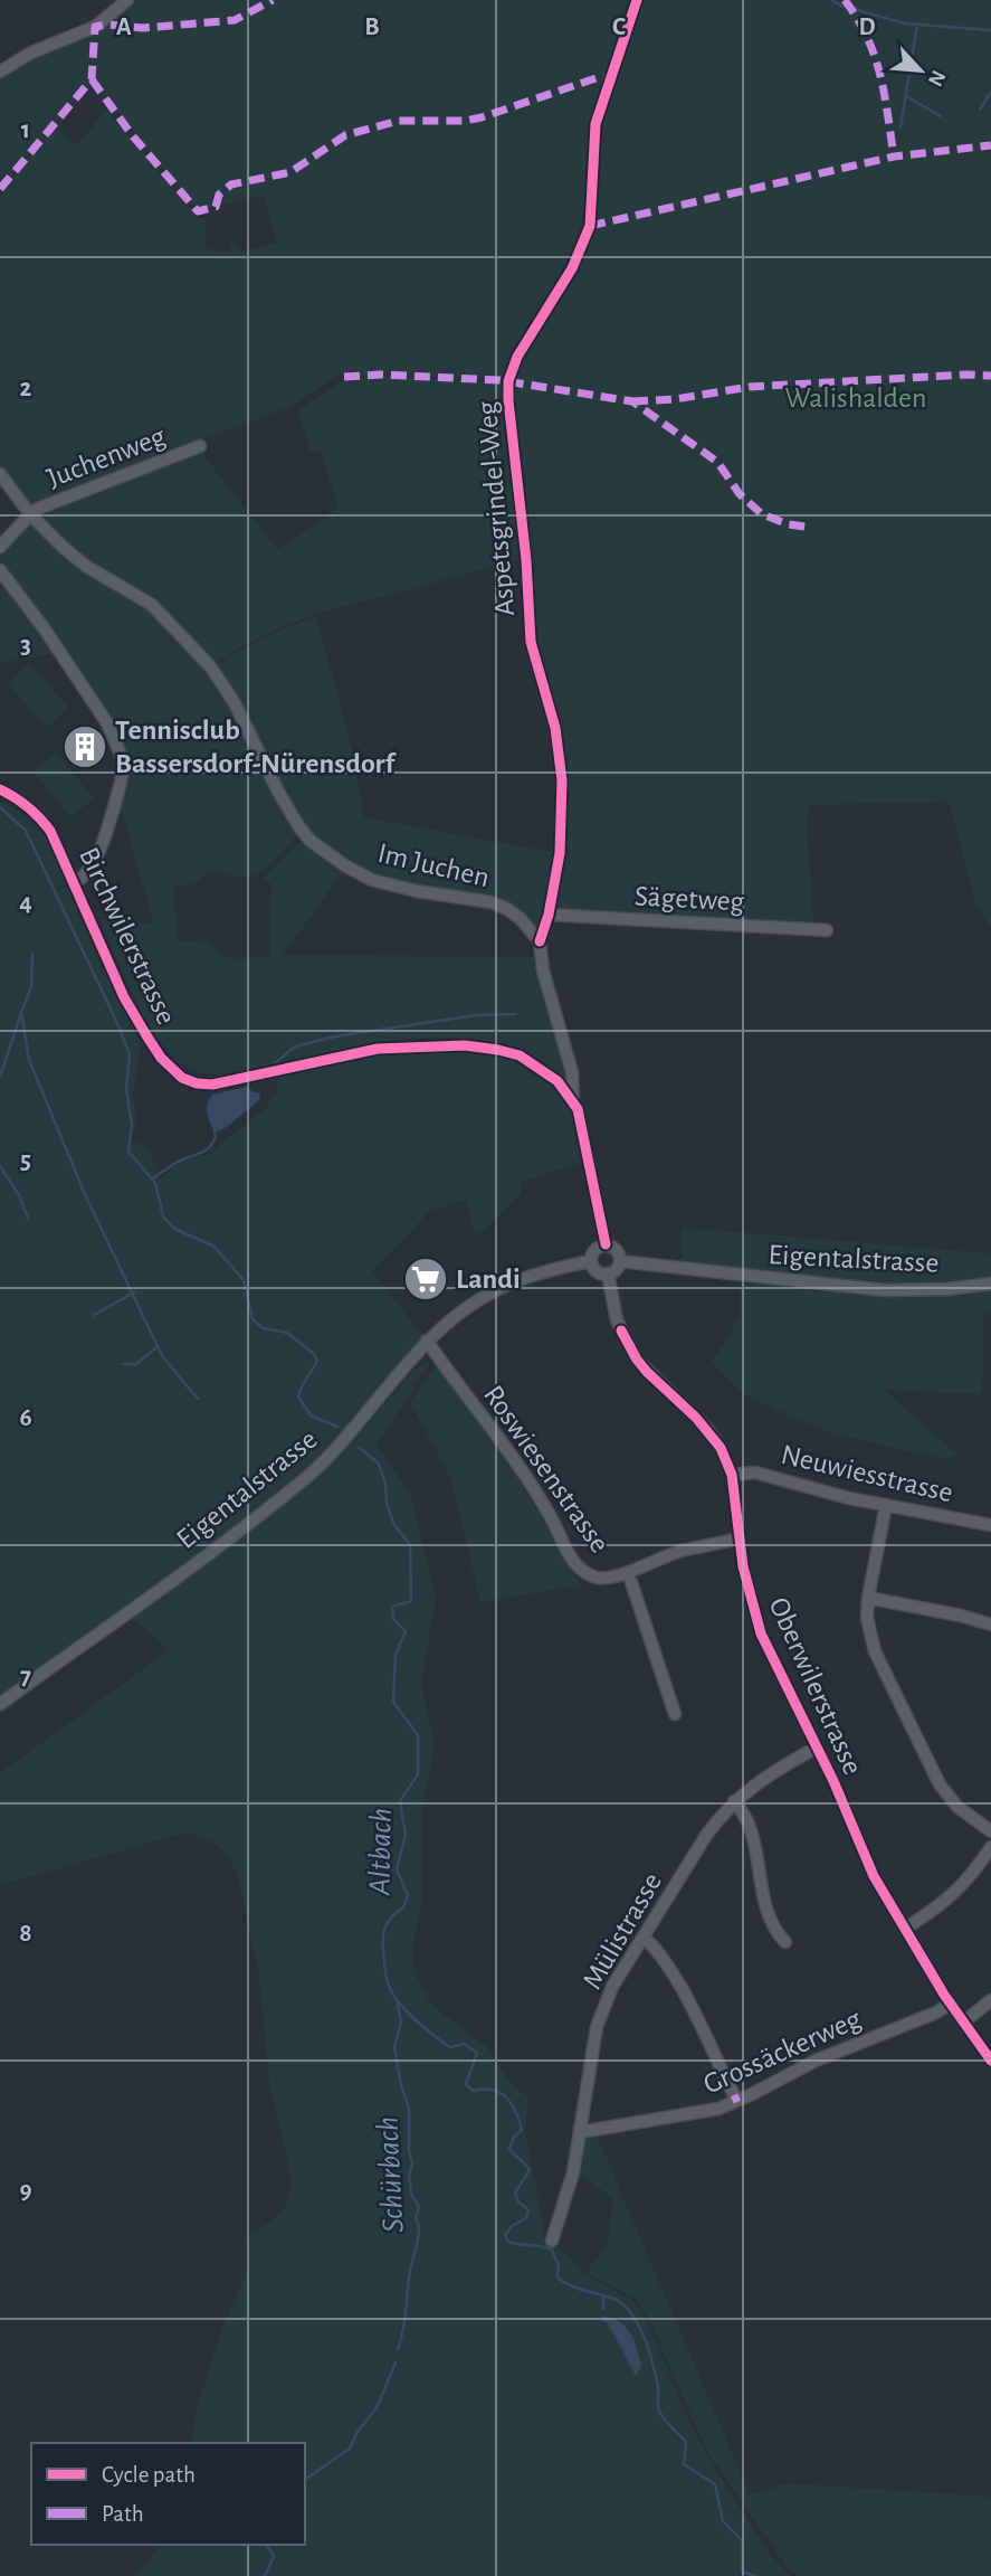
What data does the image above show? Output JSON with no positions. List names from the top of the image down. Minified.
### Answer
{"streets":{"street":["Juchenweg","Aspetsgrindel-Weg","Im Juchen","Sägetweg","Birchwilerstrasse","Eigentalstrasse","Roswiesenstrasse","Neuwiesstrasse","Oberwilerstrasse","Mülistrasse","Grossäckerweg"]},"crossings":[["Juchenweg","Im Juchen"],["Aspetsgrindel-Weg","Im Juchen"],["Aspetsgrindel-Weg","Sägetweg"],["Eigentalstrasse","Roswiesenstrasse"],["Eigentalstrasse","Oberwilerstrasse"],["Roswiesenstrasse","Oberwilerstrasse"],["Neuwiesstrasse","Oberwilerstrasse"],["Oberwilerstrasse","Mülistrasse"],["Oberwilerstrasse","Grossäckerweg"],["Mülistrasse","Grossäckerweg"]],"water":["Altbach","Schürbach"],"parks":["Walishalden"],"places":{"building":["Tennisclub Bassersdorf-Nürensdorf"],"supermarket":["Landi"]},"legend":["Cycle path","Path"],"north":"bottom right","grid":{"columns":["A","B","C","D"],"rows":["1","2","3","4","5","6","7","8","9"]}}
